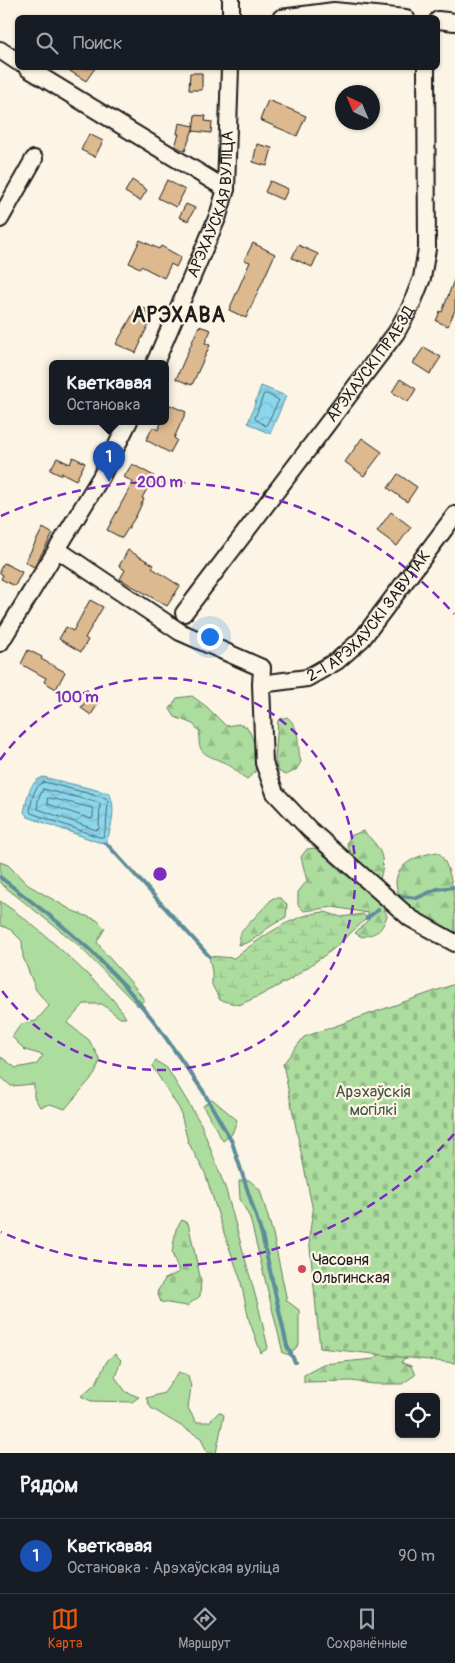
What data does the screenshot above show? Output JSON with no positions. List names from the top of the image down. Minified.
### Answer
{"streets":{"street":["АРЭХАЎСКАЯ ВУЛІЦА","АРЭХАЎСКІ ПРАЕЗД","2-І АРЭХАЎСКІ ЗАВУЛАК"]},"districts":["АРЭХАВА"],"parks":["Арэхаўскія могілкі"],"places":["Часовня Ольгинская"],"north":"top left","page":{"search":"Поиск","popup":["Кветкавая","Остановка"],"pins":"1","heading":"Рядом","list":[{"mark":"1","name":"Кветкавая","note":"Остановка · Арэхаўская вуліца","value":"90 m"}],"nav":["Карта","Маршрут","Сохранённые"]},"rings":["200 m","100 m"]}
